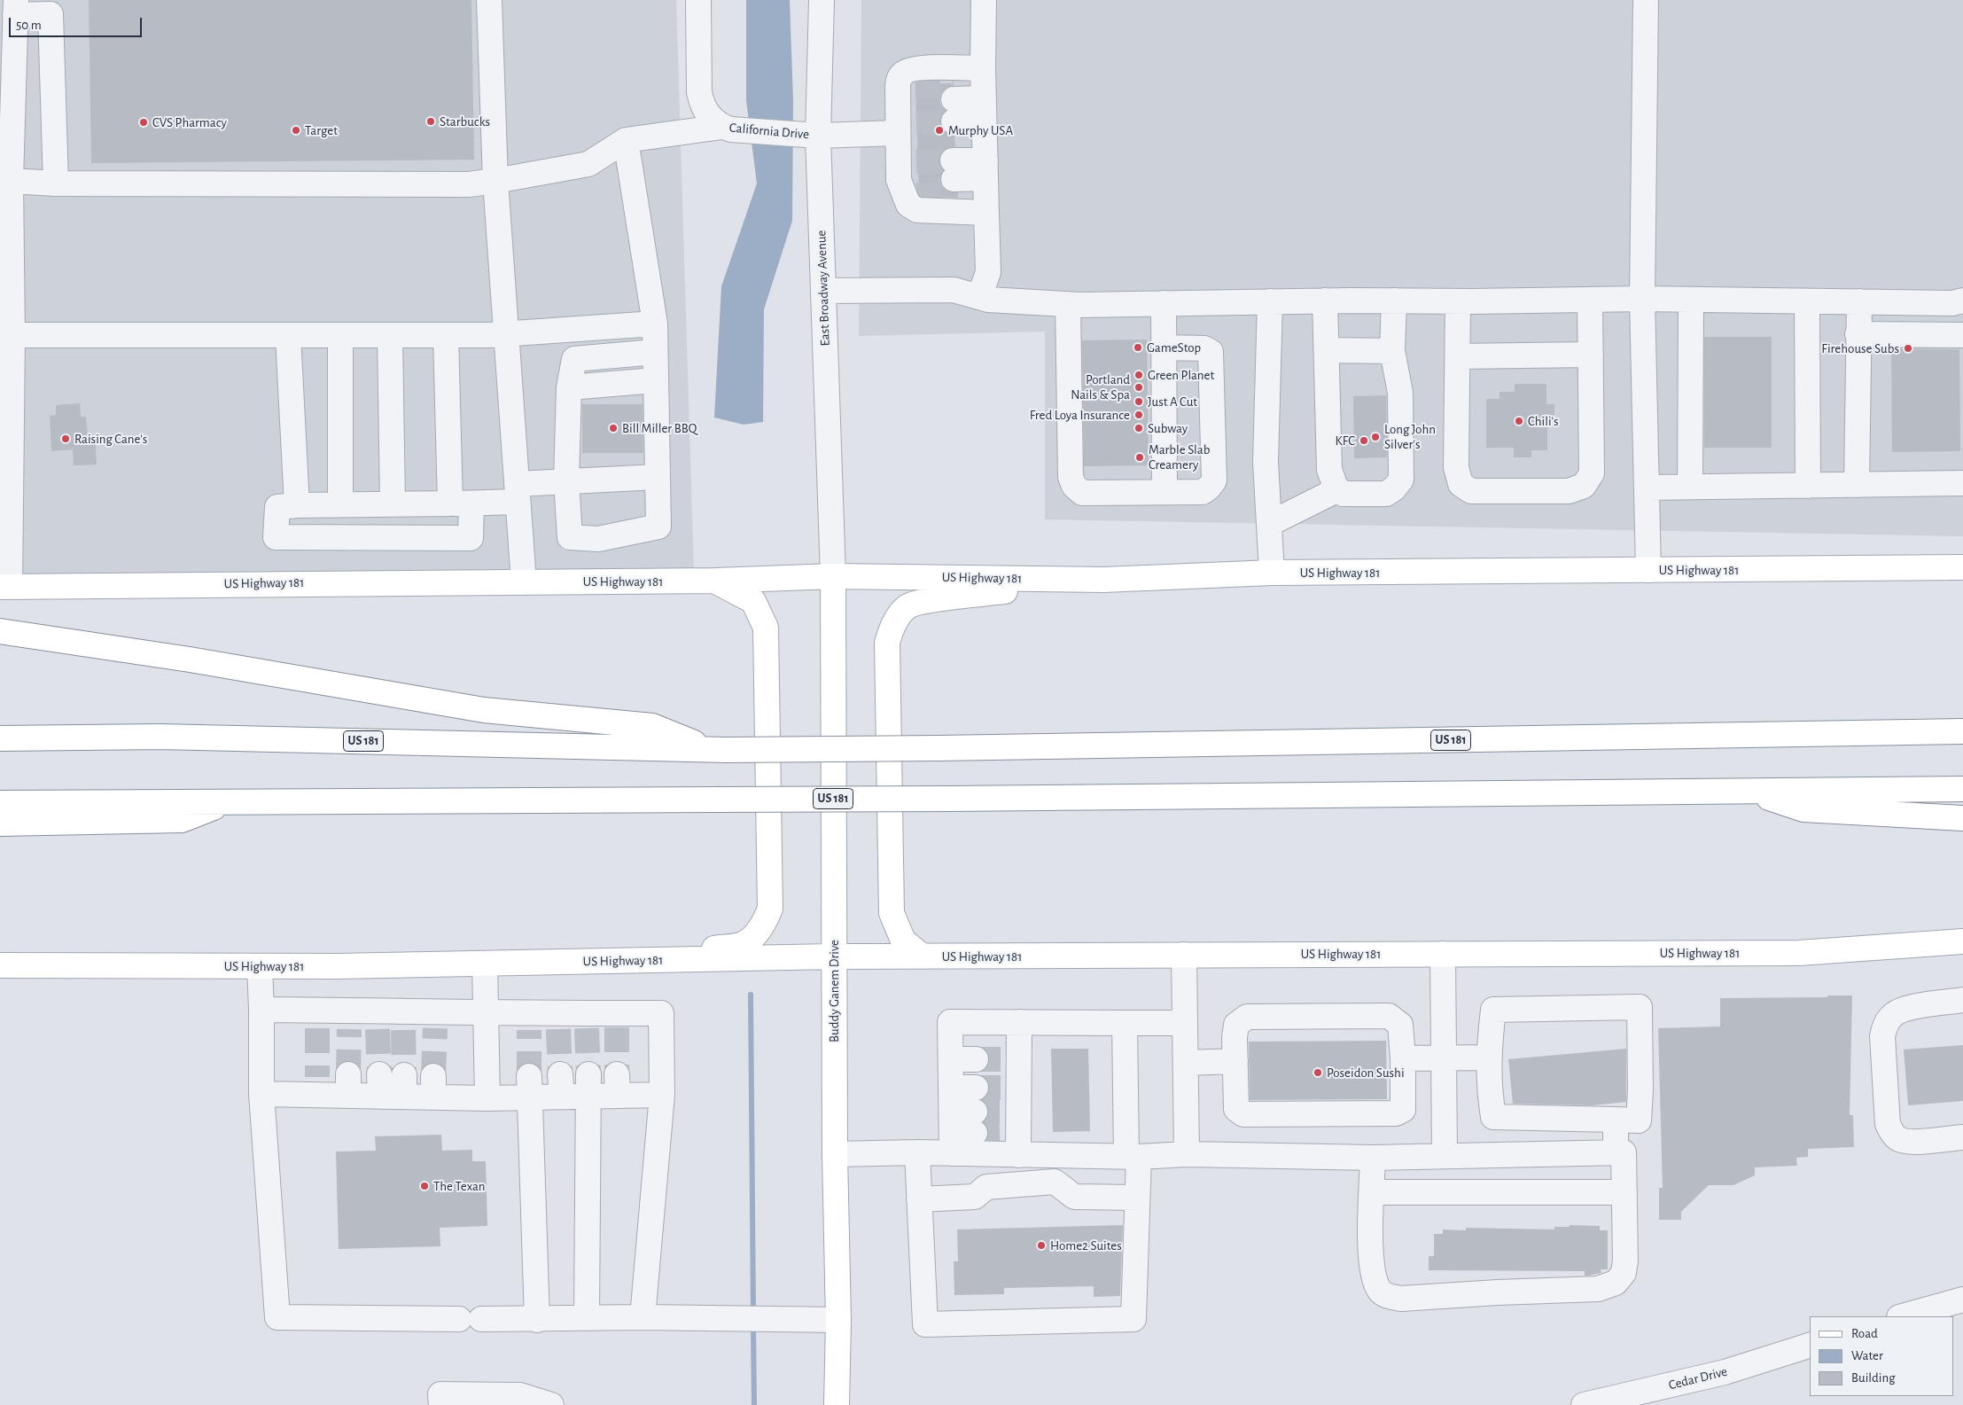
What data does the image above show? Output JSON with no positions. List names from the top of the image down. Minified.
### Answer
{"streets":{"main road":["US Highway 181","US 181","Buddy Ganem Drive"],"street":["California Drive","East Broadway Avenue","Cedar Drive"]},"crossings":[["California Drive","East Broadway Avenue"],["East Broadway Avenue","US Highway 181"],["East Broadway Avenue","Buddy Ganem Drive"],["US Highway 181","Buddy Ganem Drive"]],"places":["Starbucks","CVS Pharmacy","Target","Murphy USA","GameStop","Firehouse Subs","Green Planet","Portland Nails & Spa","Just A Cut","Fred Loya Insurance","Chili's","Bill Miller BBQ","Subway","Long John Silver's","Raising Cane's","KFC","Marble Slab Creamery","Poseidon Sushi","The Texan","Home2 Suites"],"legend":["Road","Water","Building"],"scale_bar":"50 m"}
